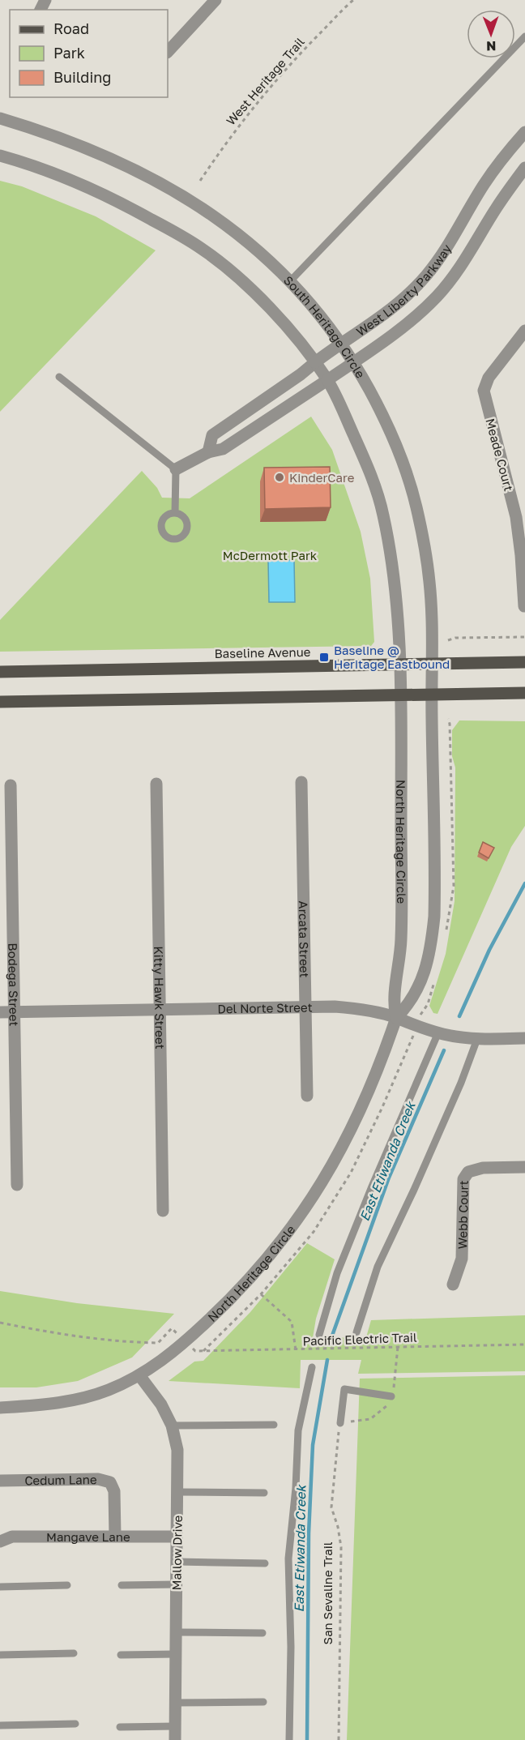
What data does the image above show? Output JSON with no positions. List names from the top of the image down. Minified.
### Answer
{"streets":{"main road":["Baseline Avenue"],"street":["West Liberty Parkway","South Heritage Circle","Meade Court","North Heritage Circle","Arcata Street","Bodega Street","Kitty Hawk Street","Del Norte Street","Webb Court","Cedum Lane","Mangave Lane","Mallow Drive"],"path":["West Heritage Trail","Pacific Electric Trail","San Sevaline Trail"]},"crossings":[["West Liberty Parkway","South Heritage Circle"],["South Heritage Circle","Baseline Avenue"],["South Heritage Circle","North Heritage Circle"],["Baseline Avenue","North Heritage Circle"],["North Heritage Circle","Del Norte Street"],["North Heritage Circle","Mallow Drive"],["Arcata Street","Del Norte Street"],["Bodega Street","Del Norte Street"],["Kitty Hawk Street","Del Norte Street"],["Cedum Lane","Mangave Lane"],["Mangave Lane","Mallow Drive"]],"water":["East Etiwanda Creek"],"parks":["McDermott Park"],"places":{"other":["KinderCare"],"transit":["Baseline @ Heritage Eastbound"]},"legend":["Road","Park","Building"],"north":"bottom"}
